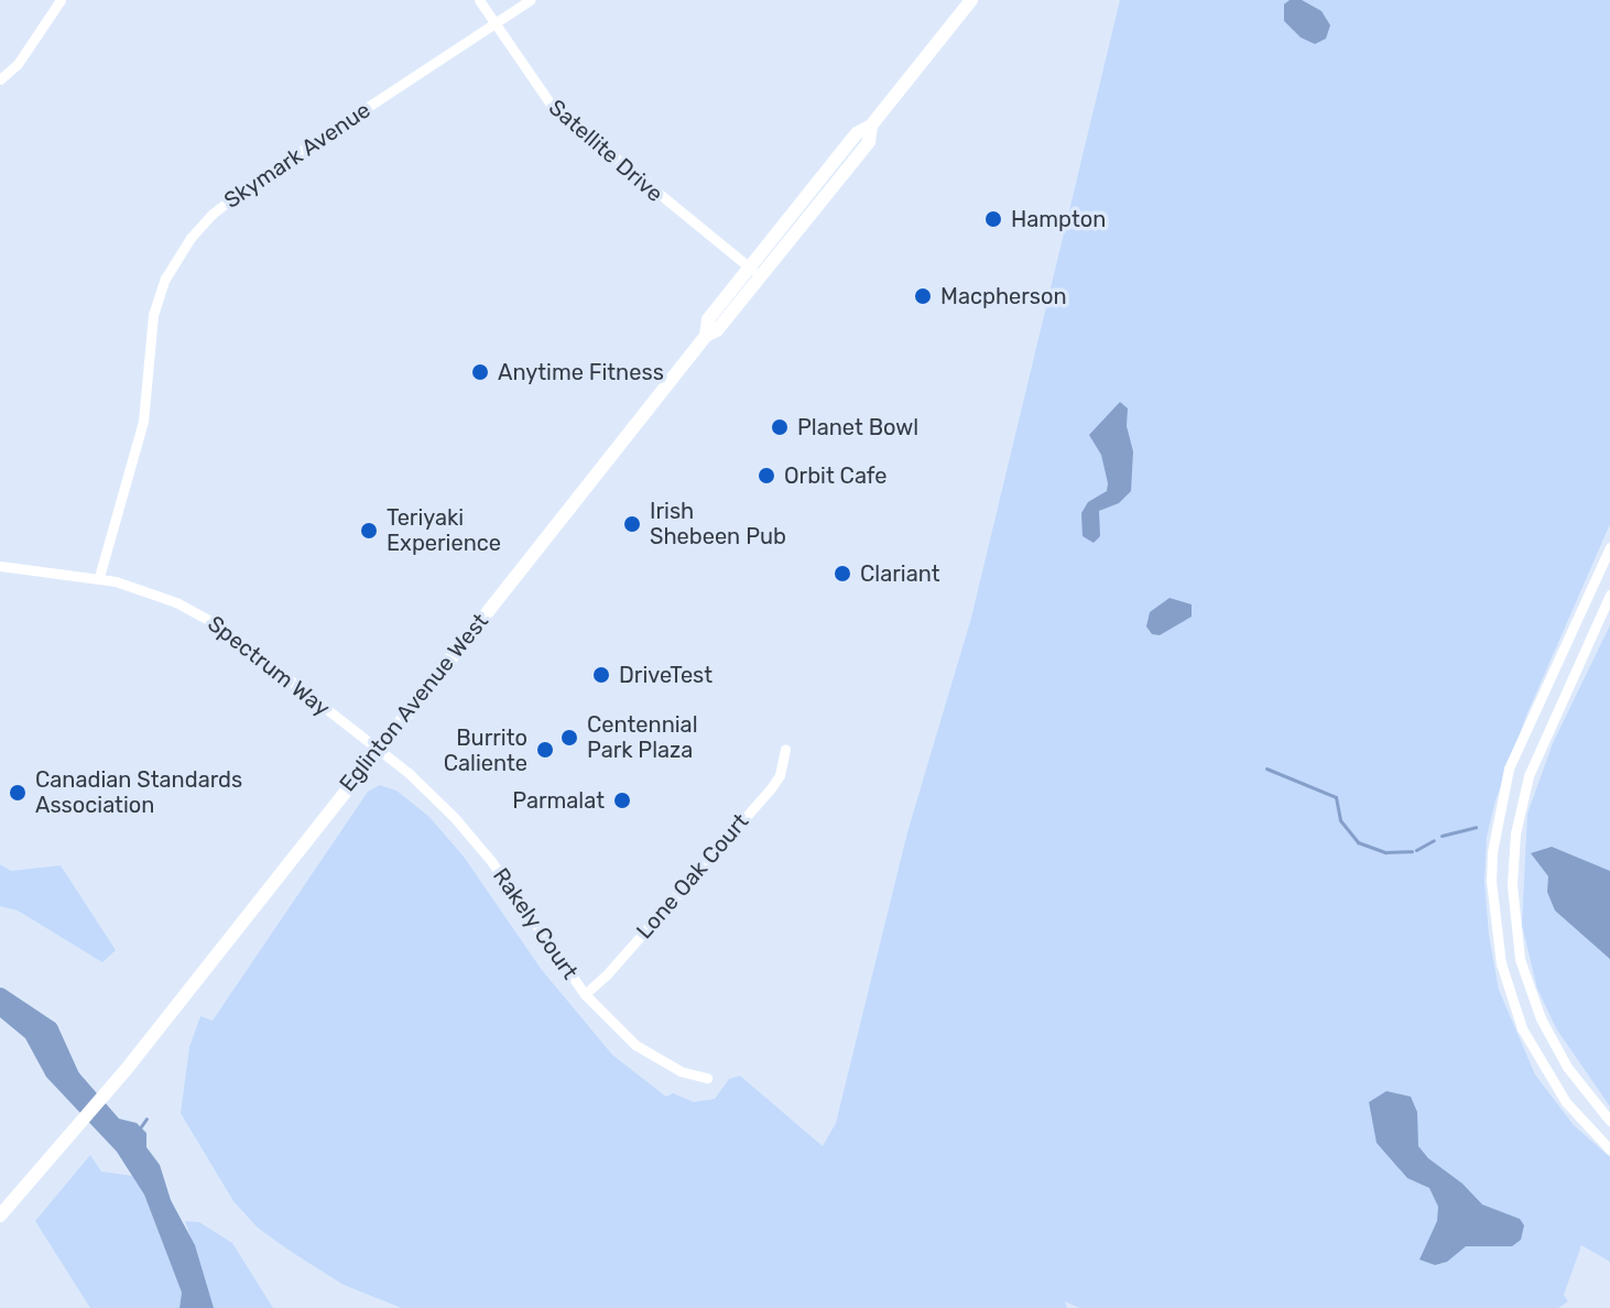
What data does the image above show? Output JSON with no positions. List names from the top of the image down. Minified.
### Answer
{"streets":{"main road":["Eglinton Avenue West"],"street":["Satellite Drive","Skymark Avenue","Spectrum Way","Lone Oak Court","Rakely Court"]},"crossings":[["Satellite Drive","Skymark Avenue"],["Satellite Drive","Eglinton Avenue West"],["Skymark Avenue","Spectrum Way"],["Spectrum Way","Eglinton Avenue West"],["Spectrum Way","Rakely Court"],["Eglinton Avenue West","Rakely Court"],["Lone Oak Court","Rakely Court"]],"places":["Hampton","Macpherson","Anytime Fitness","Planet Bowl","Orbit Cafe","Irish Shebeen Pub","Teriyaki Experience","Clariant","DriveTest","Centennial Park Plaza","Burrito Caliente","Canadian Standards Association","Parmalat"]}
